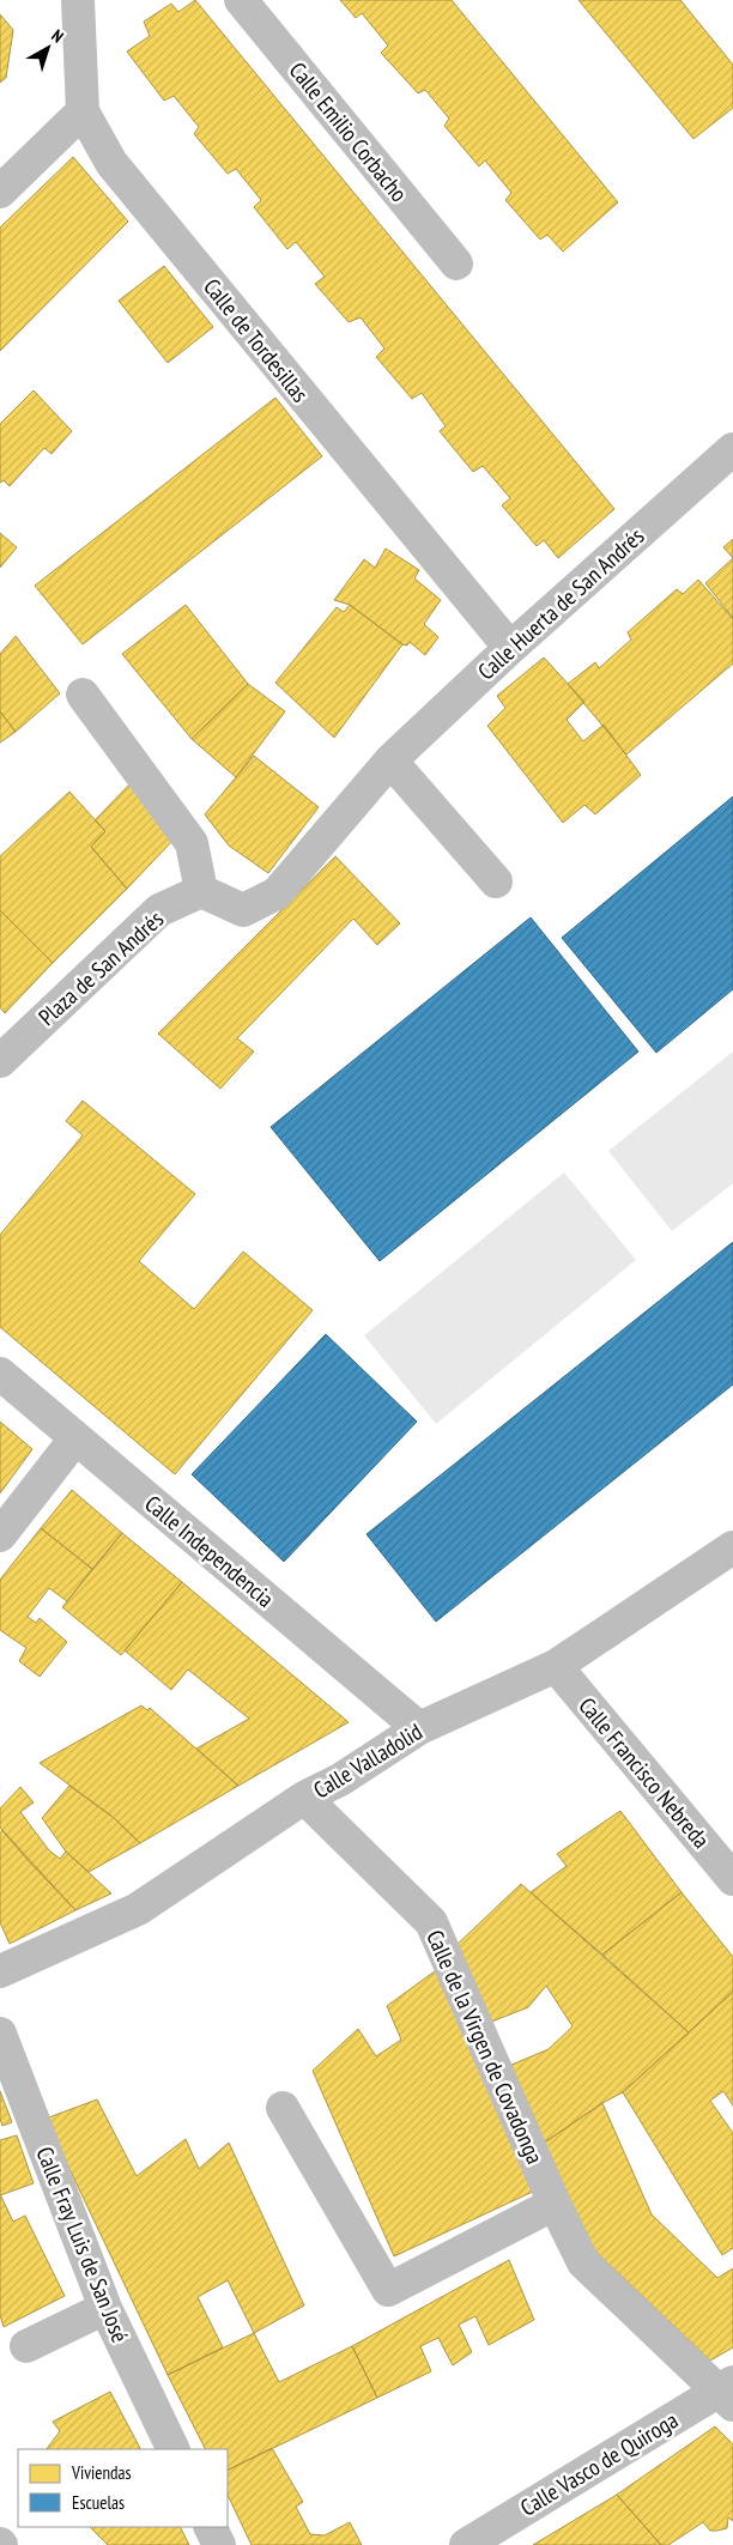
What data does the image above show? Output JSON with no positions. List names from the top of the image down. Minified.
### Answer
{"streets":{"street":["Calle Emilio Corbacho","Calle de Tordesillas","Calle Huerta de San Andrés","Plaza de San Andrés","Calle Independencia","Calle Valladolid","Calle Francisco Nebreda","Calle de la Virgen de Covadonga","Calle Fray Luis de San José","Calle Vasco de Quiroga"]},"crossings":[["Calle de Tordesillas","Calle Huerta de San Andrés"],["Calle Huerta de San Andrés","Plaza de San Andrés"],["Calle Independencia","Calle Valladolid"],["Calle Valladolid","Calle Francisco Nebreda"],["Calle Valladolid","Calle de la Virgen de Covadonga"],["Calle de la Virgen de Covadonga","Calle Vasco de Quiroga"]],"legend":["Viviendas","Escuelas"],"north":"top right"}
